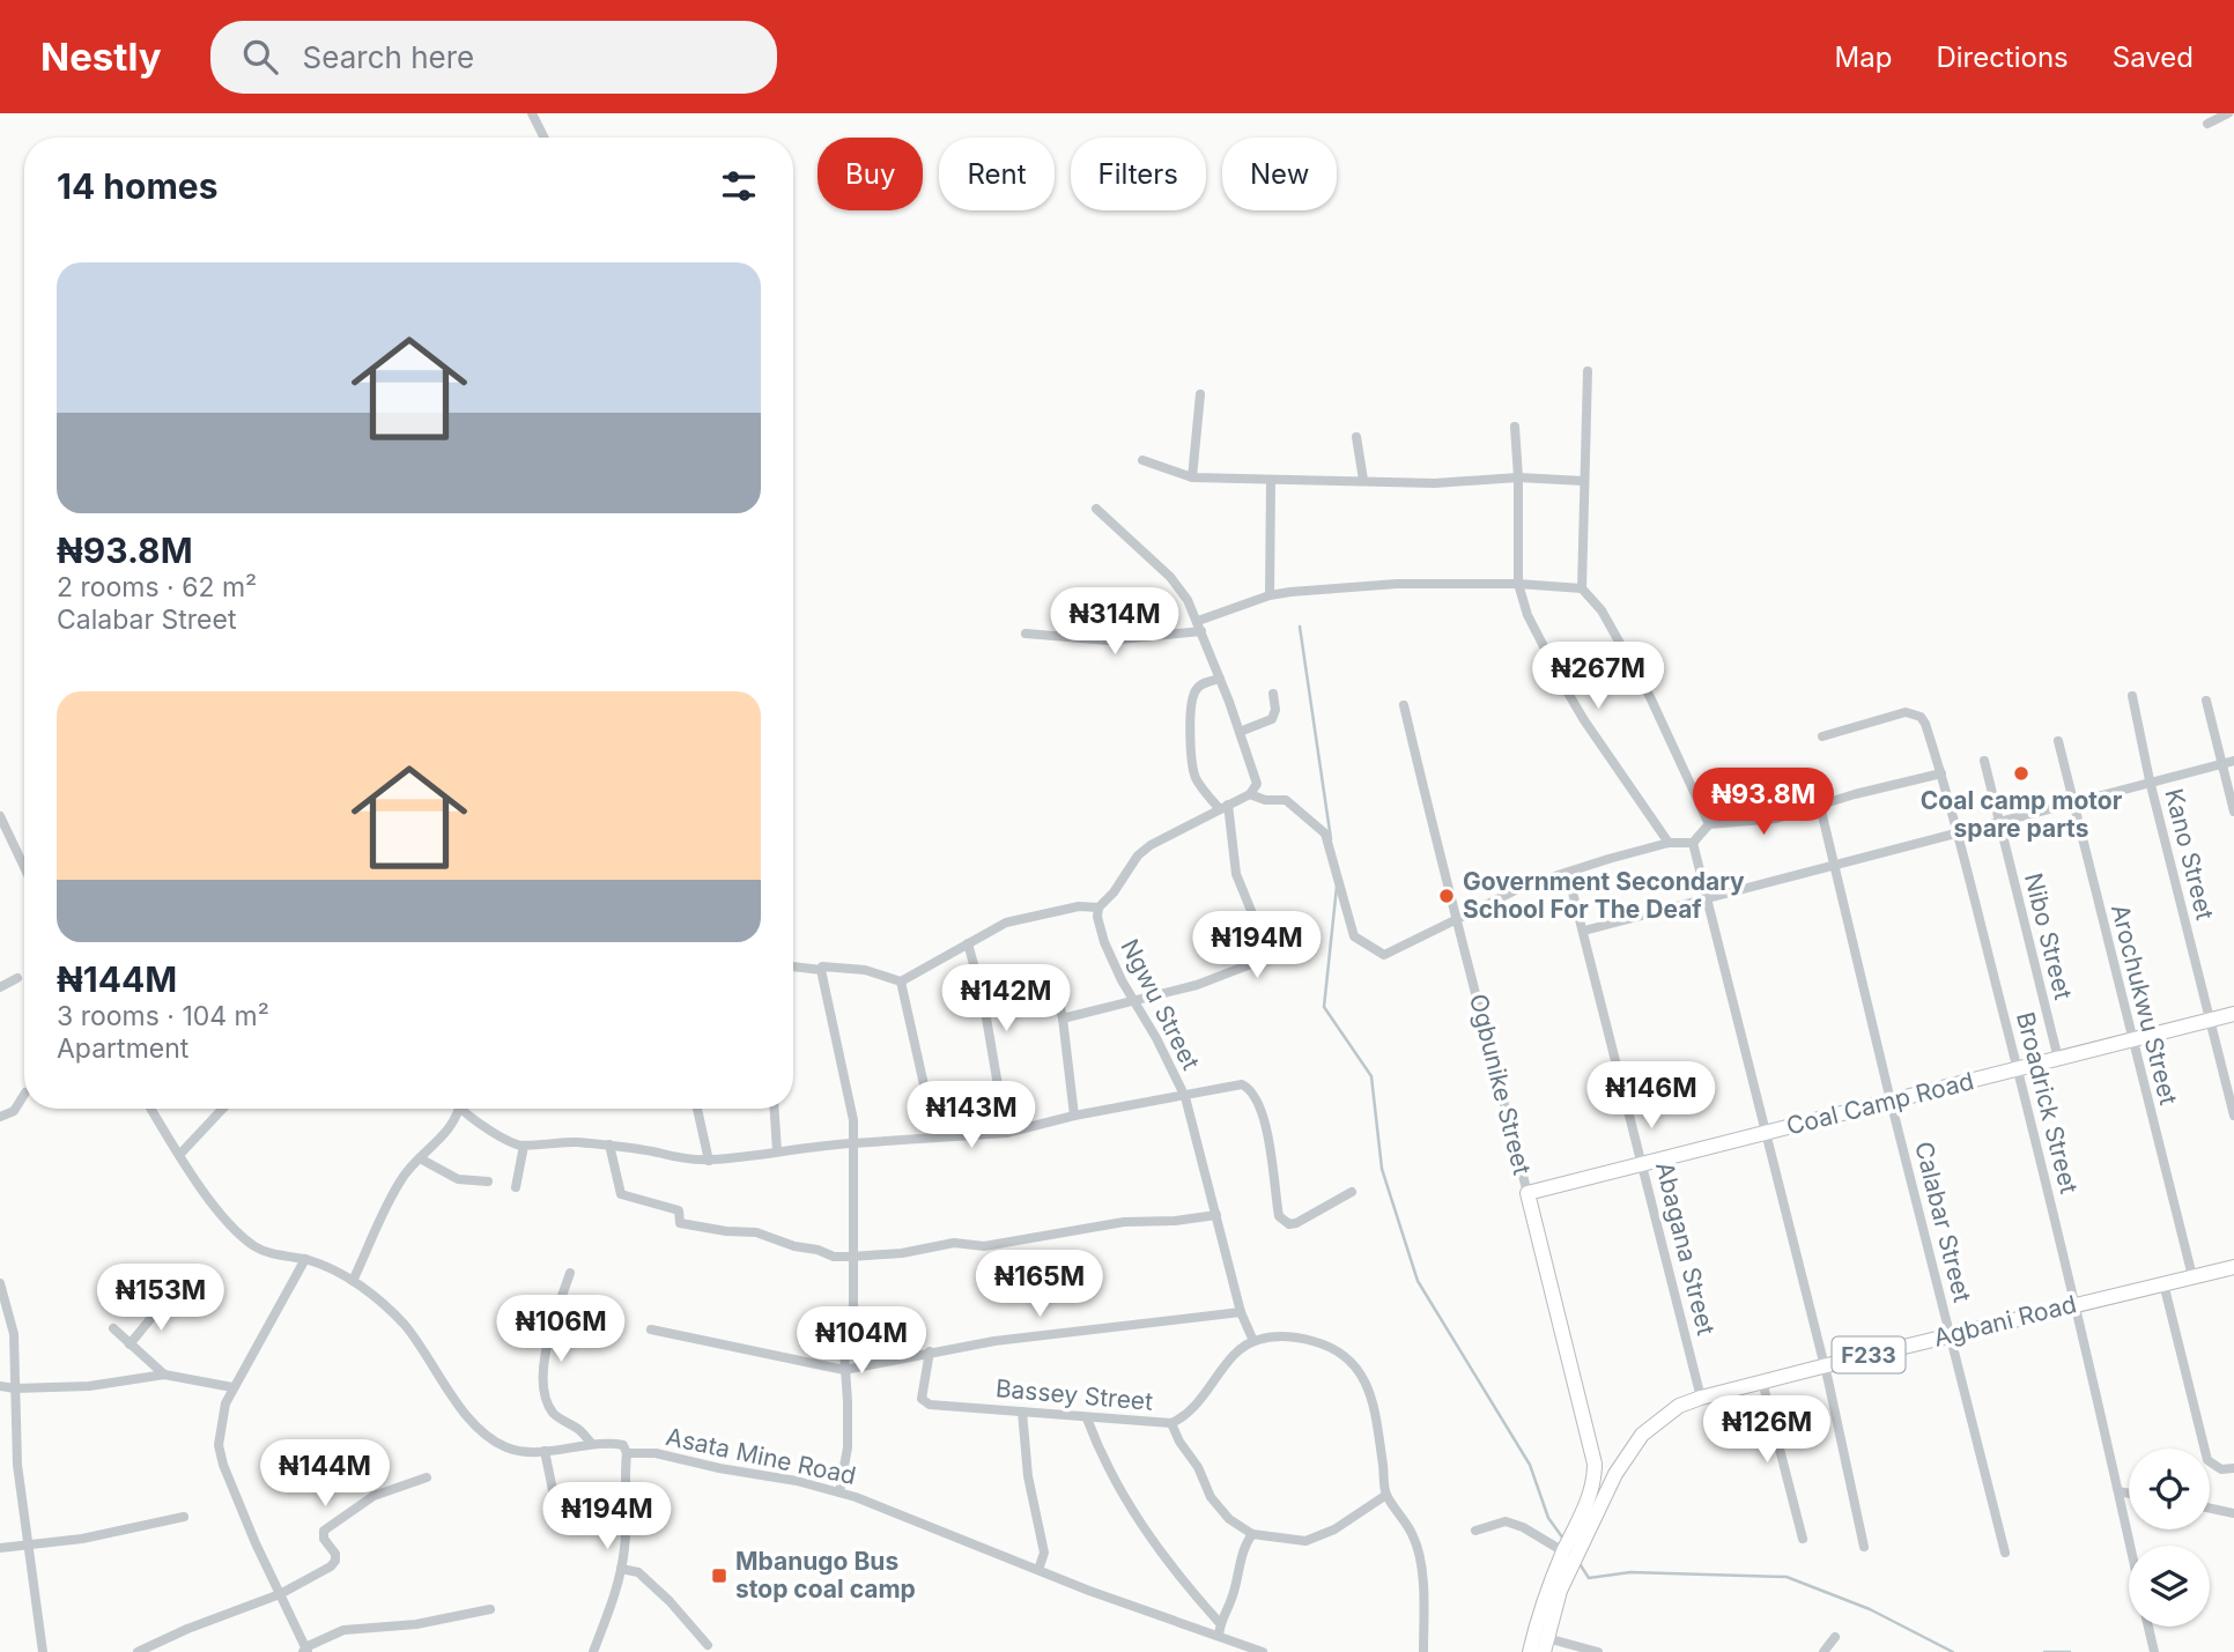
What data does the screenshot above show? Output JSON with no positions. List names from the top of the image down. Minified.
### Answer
{"streets":{"main road":["Ogbunike Street","Coal Camp Road","Agbani Road","F233"],"street":["Kano Street","Nibo Street","Ngwu Street","Arochukwu Street","Broadrick Street","Calabar Street","Abagana Street","Bassey Street","Asata Mine Road"]},"crossings":[["Kano Street","Coal Camp Road"],["Nibo Street","Coal Camp Road"],["Ngwu Street","Bassey Street"],["Arochukwu Street","Coal Camp Road"],["Arochukwu Street","Agbani Road"],["Ogbunike Street","Coal Camp Road"],["Ogbunike Street","Agbani Road"],["Broadrick Street","Coal Camp Road"],["Broadrick Street","Agbani Road"],["Coal Camp Road","Calabar Street"],["Coal Camp Road","Abagana Street"],["Calabar Street","Agbani Road"],["Abagana Street","Agbani Road"]],"places":{"other":["Coal camp motor spare parts","Government Secondary School For The Deaf"],"transit":["Mbanugo Bus stop coal camp"]},"page":{"header":"Nestly","search":"Search here","nav":["Map","Directions","Saved"],"chip":["Buy","Rent","Filters","New"],"heading":"14 homes","list":[{"name":"₦93.8M","note":"2 rooms · 62 m² · Calabar Street"},{"name":"₦144M","note":"3 rooms · 104 m² · Apartment"}],"price":["₦314M","₦267M","₦93.8M","₦194M","₦142M","₦146M","₦143M","₦165M","₦153M","₦106M","₦104M","₦126M","₦144M","₦194M"]}}
